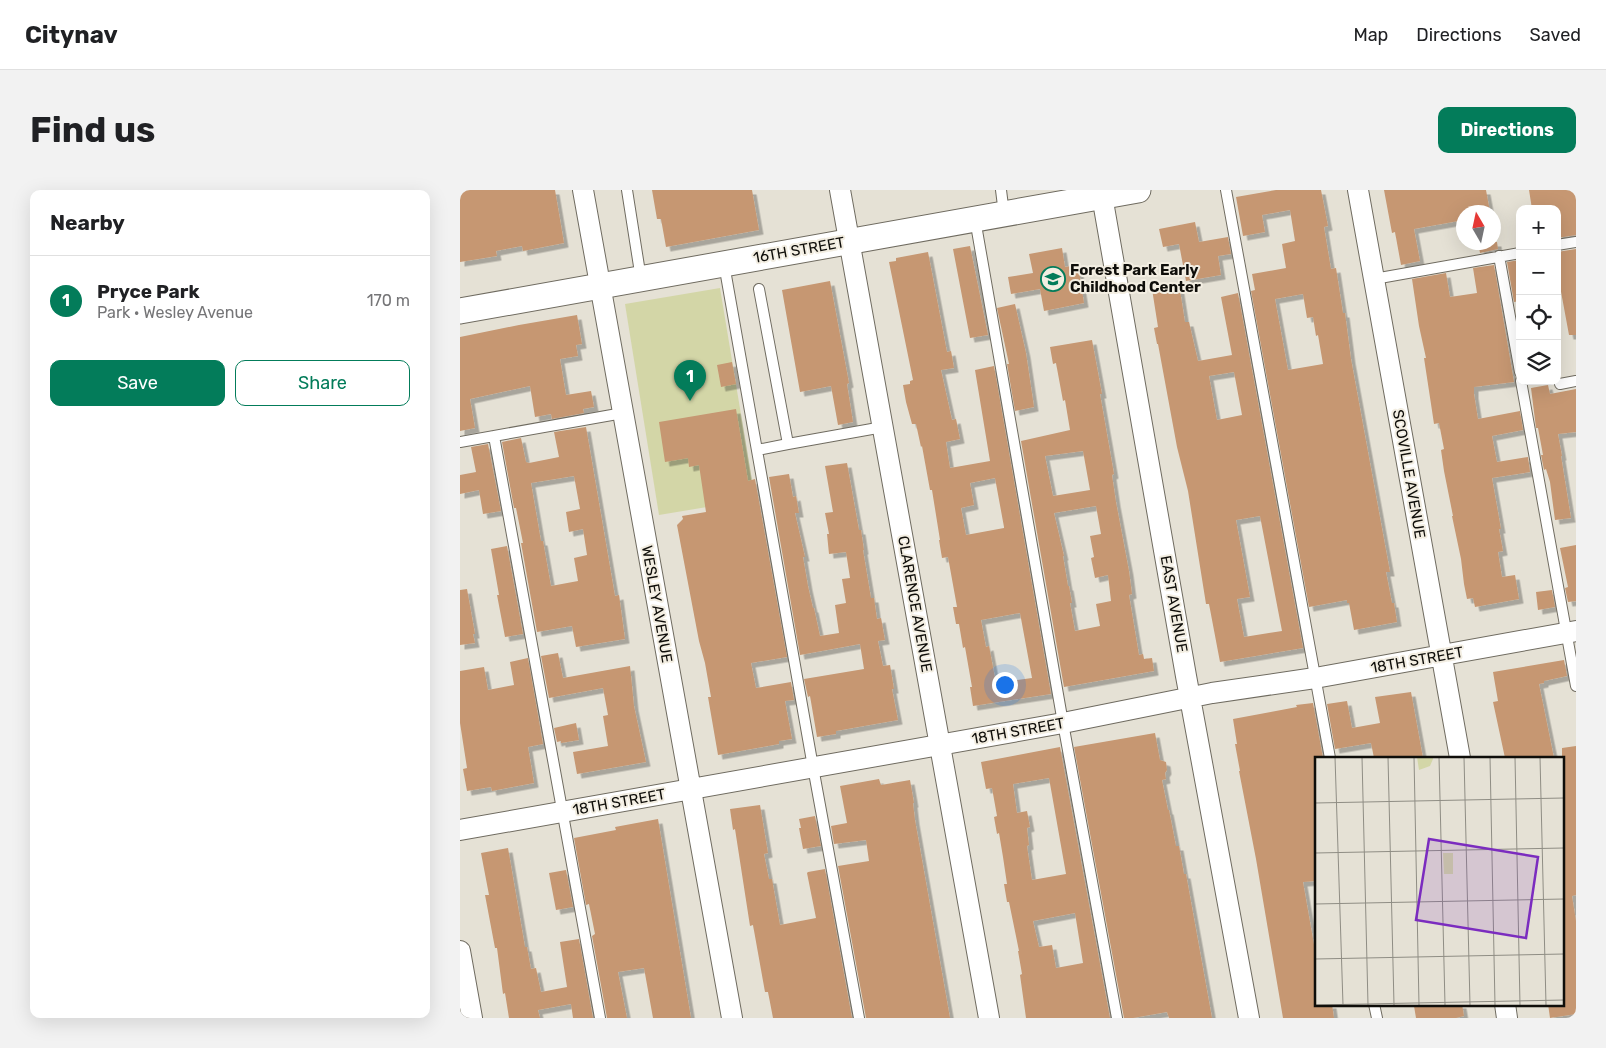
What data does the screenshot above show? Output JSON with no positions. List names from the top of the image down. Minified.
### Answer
{"streets":{"street":["16TH STREET","SCOVILLE AVENUE","WESLEY AVENUE","CLARENCE AVENUE","EAST AVENUE","18TH STREET"]},"crossings":[["16TH STREET","WESLEY AVENUE"],["16TH STREET","CLARENCE AVENUE"],["16TH STREET","EAST AVENUE"],["SCOVILLE AVENUE","18TH STREET"],["WESLEY AVENUE","18TH STREET"],["CLARENCE AVENUE","18TH STREET"],["EAST AVENUE","18TH STREET"]],"places":{"school or university":["Forest Park Early Childhood Center"]},"north":"top","page":{"header":"Citynav","nav":["Map","Directions","Saved"],"buttons":["Directions",["Save","Share"]],"title":"Find us","heading":"Nearby","map_buttons":["+","−"],"list":[{"mark":"1","name":"Pryce Park","note":"Park · Wesley Avenue","value":"170 m"}],"pins":"1"}}
